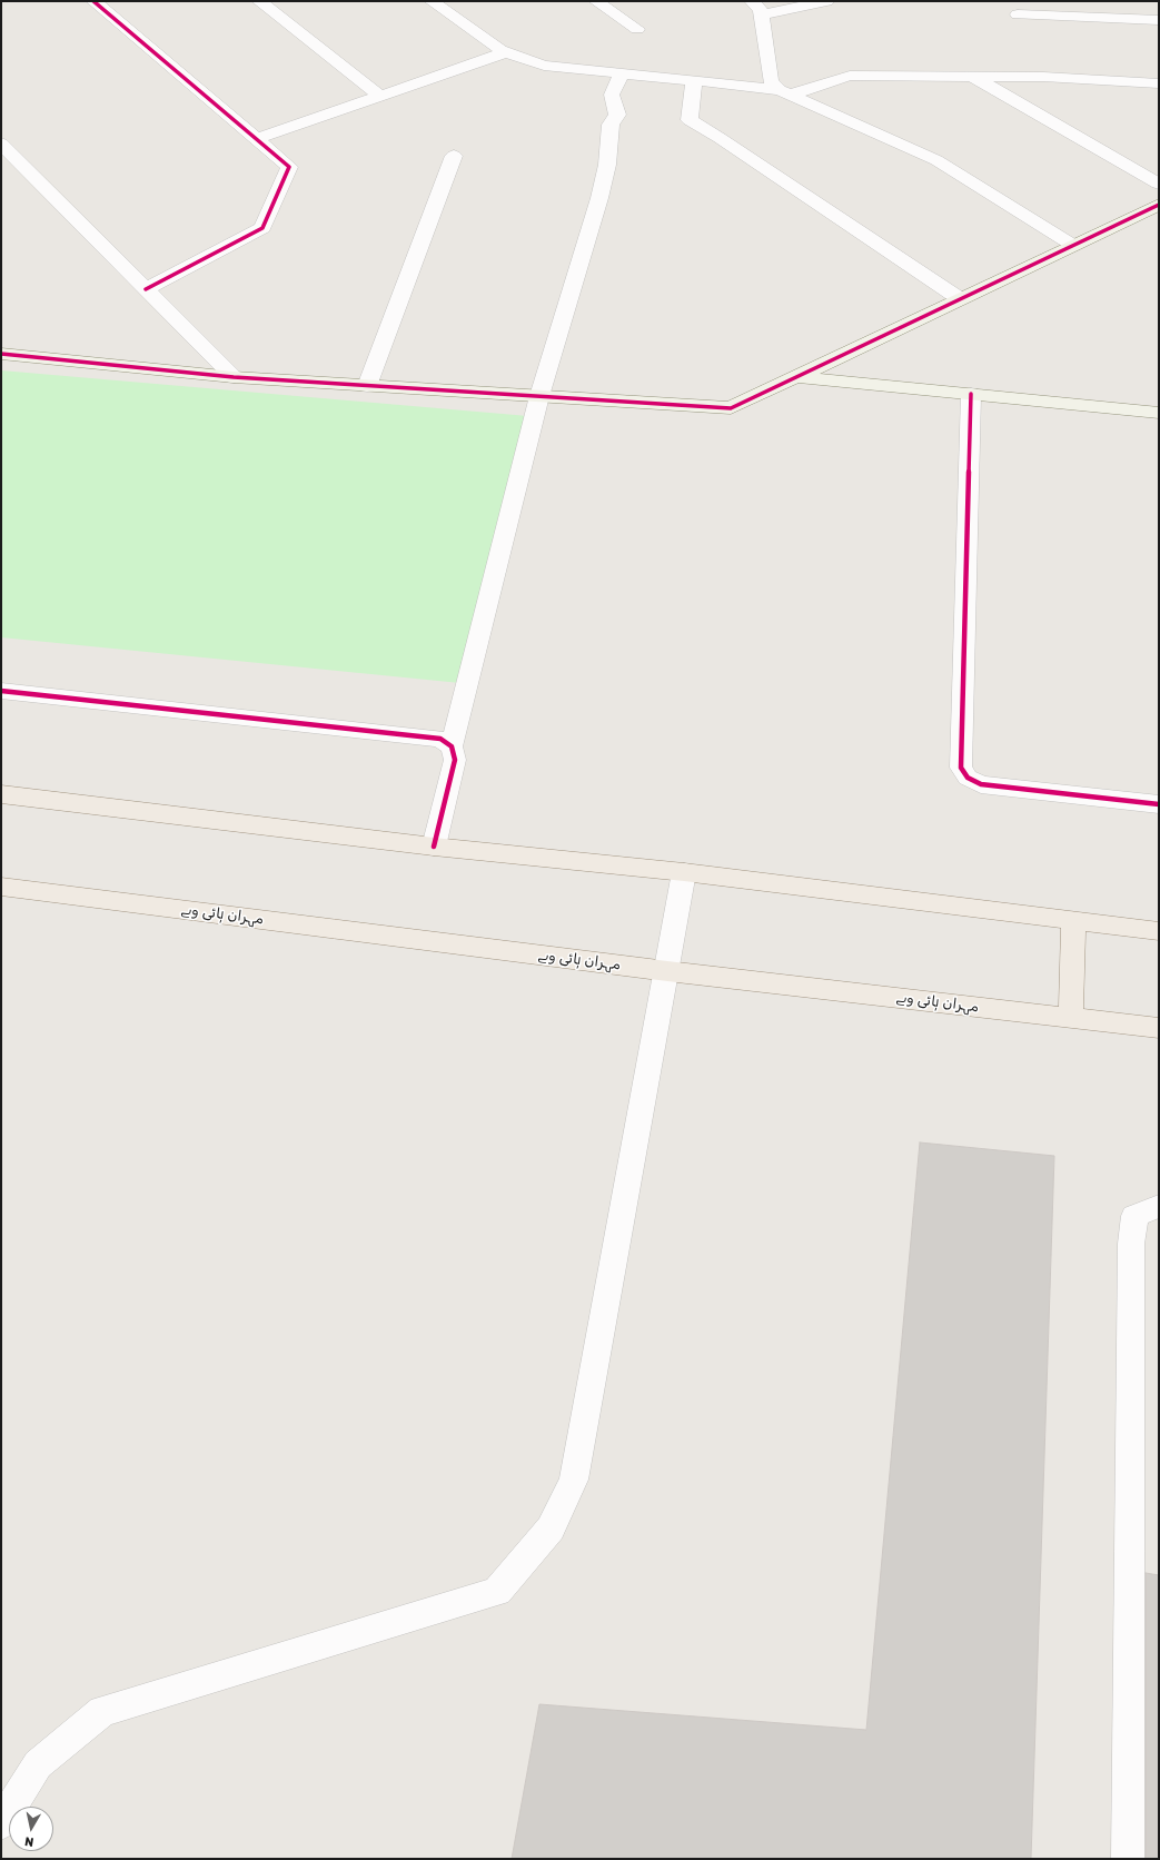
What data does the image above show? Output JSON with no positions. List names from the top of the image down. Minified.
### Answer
{"streets":{"main road":["مہران ہائی وے"]},"north":"bottom"}
